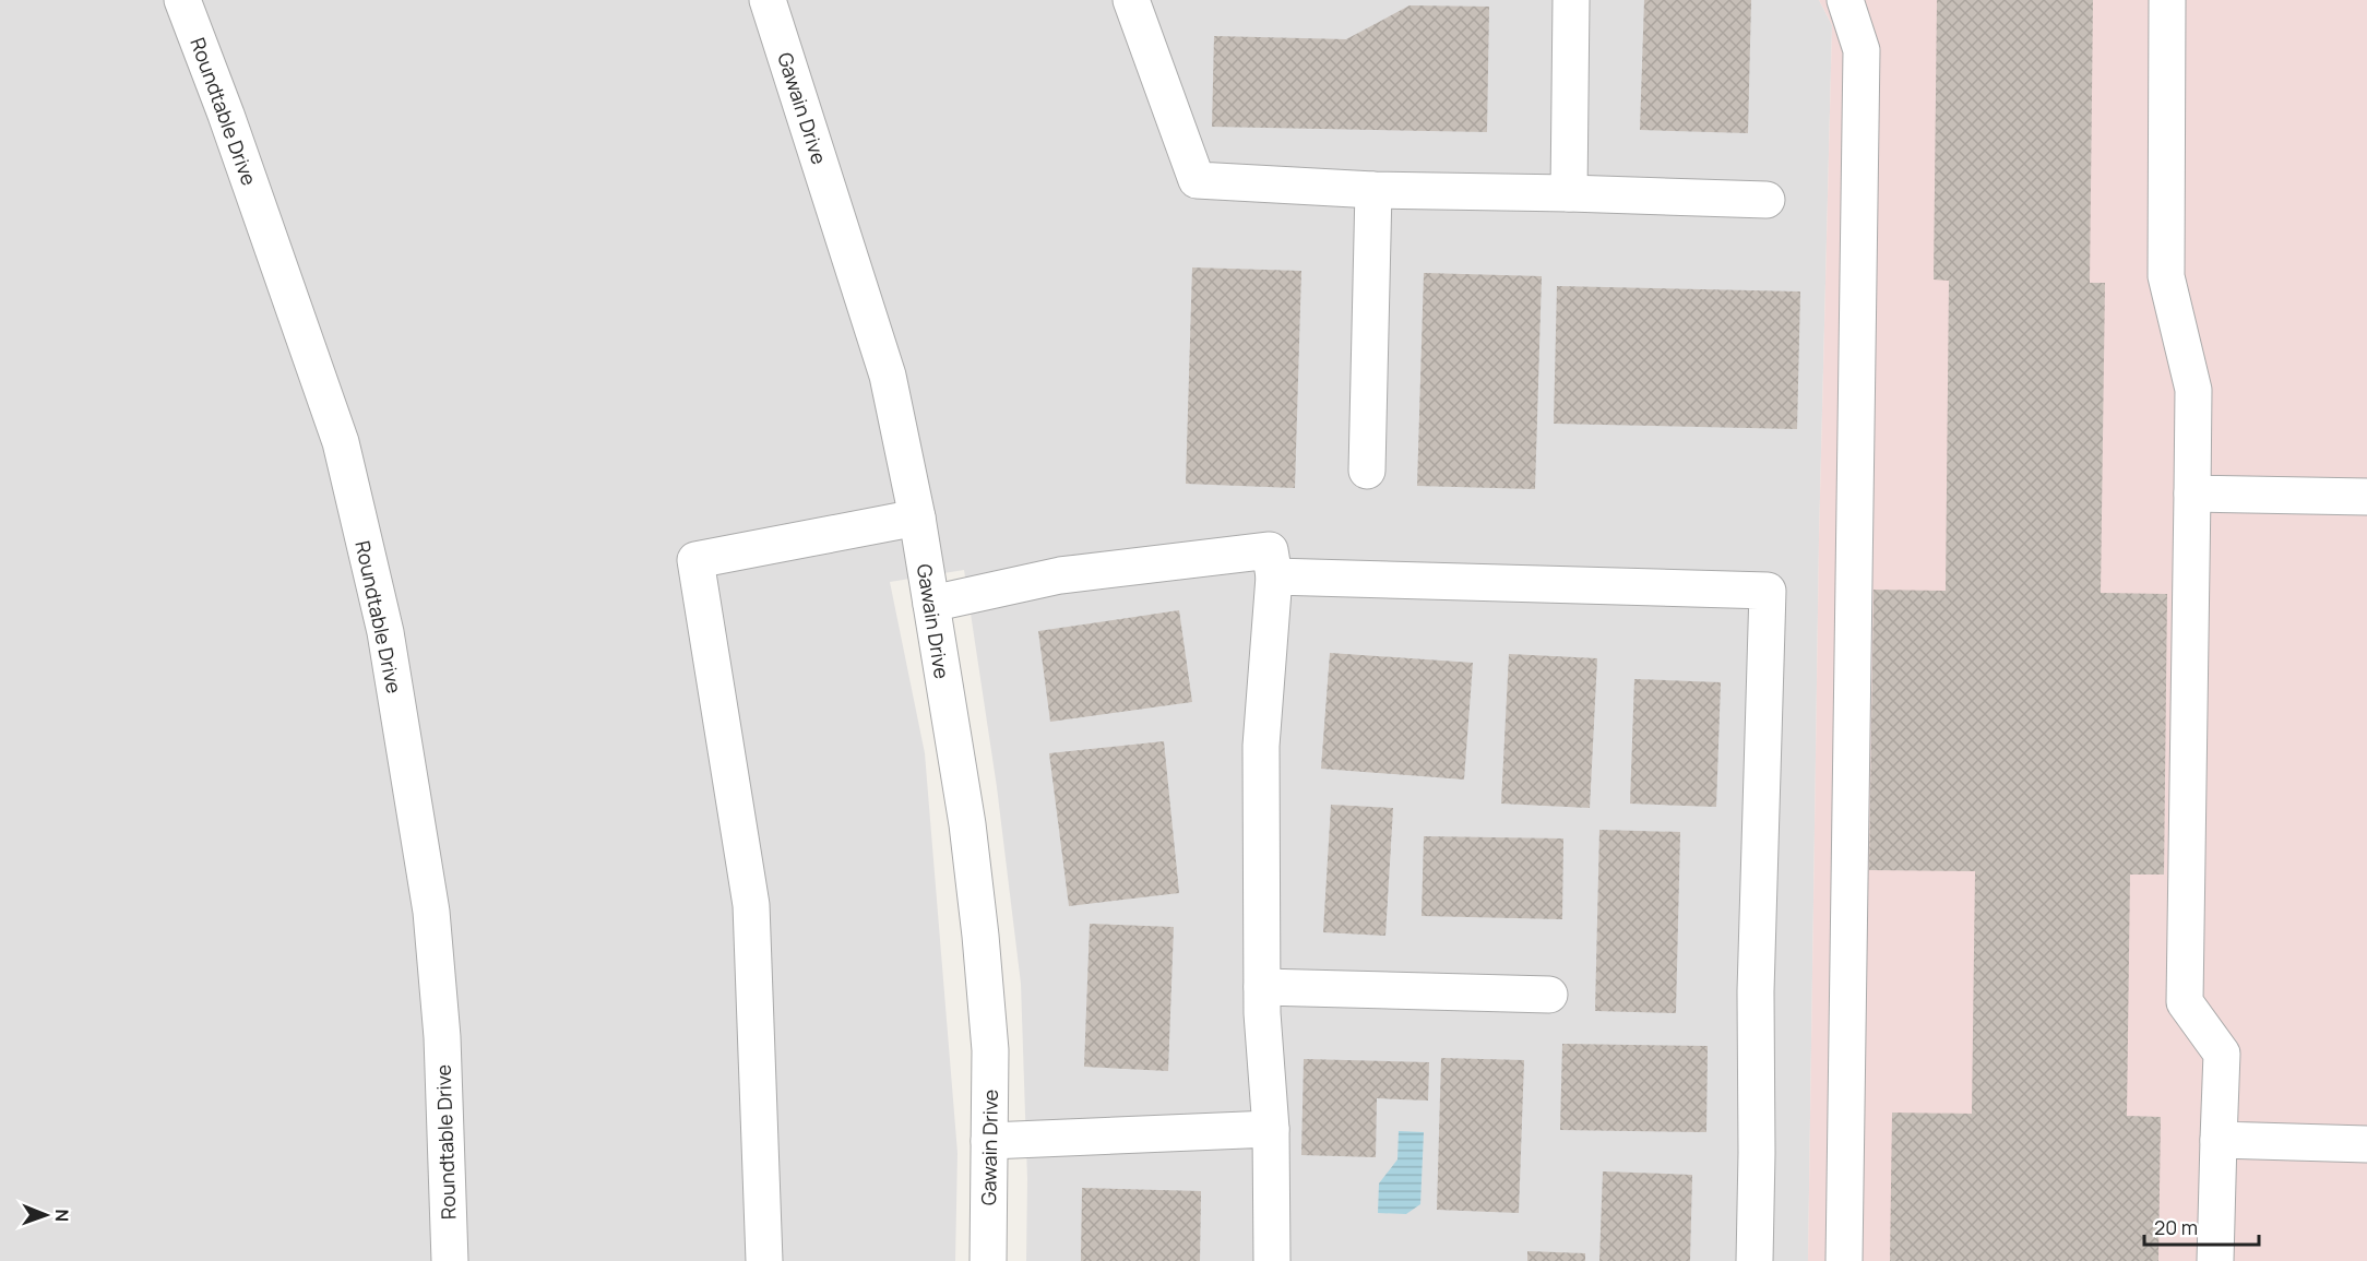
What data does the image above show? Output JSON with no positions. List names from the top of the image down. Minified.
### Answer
{"streets":{"street":["Gawain Drive","Roundtable Drive"]},"scale_bar":"20 m","north":"right"}
